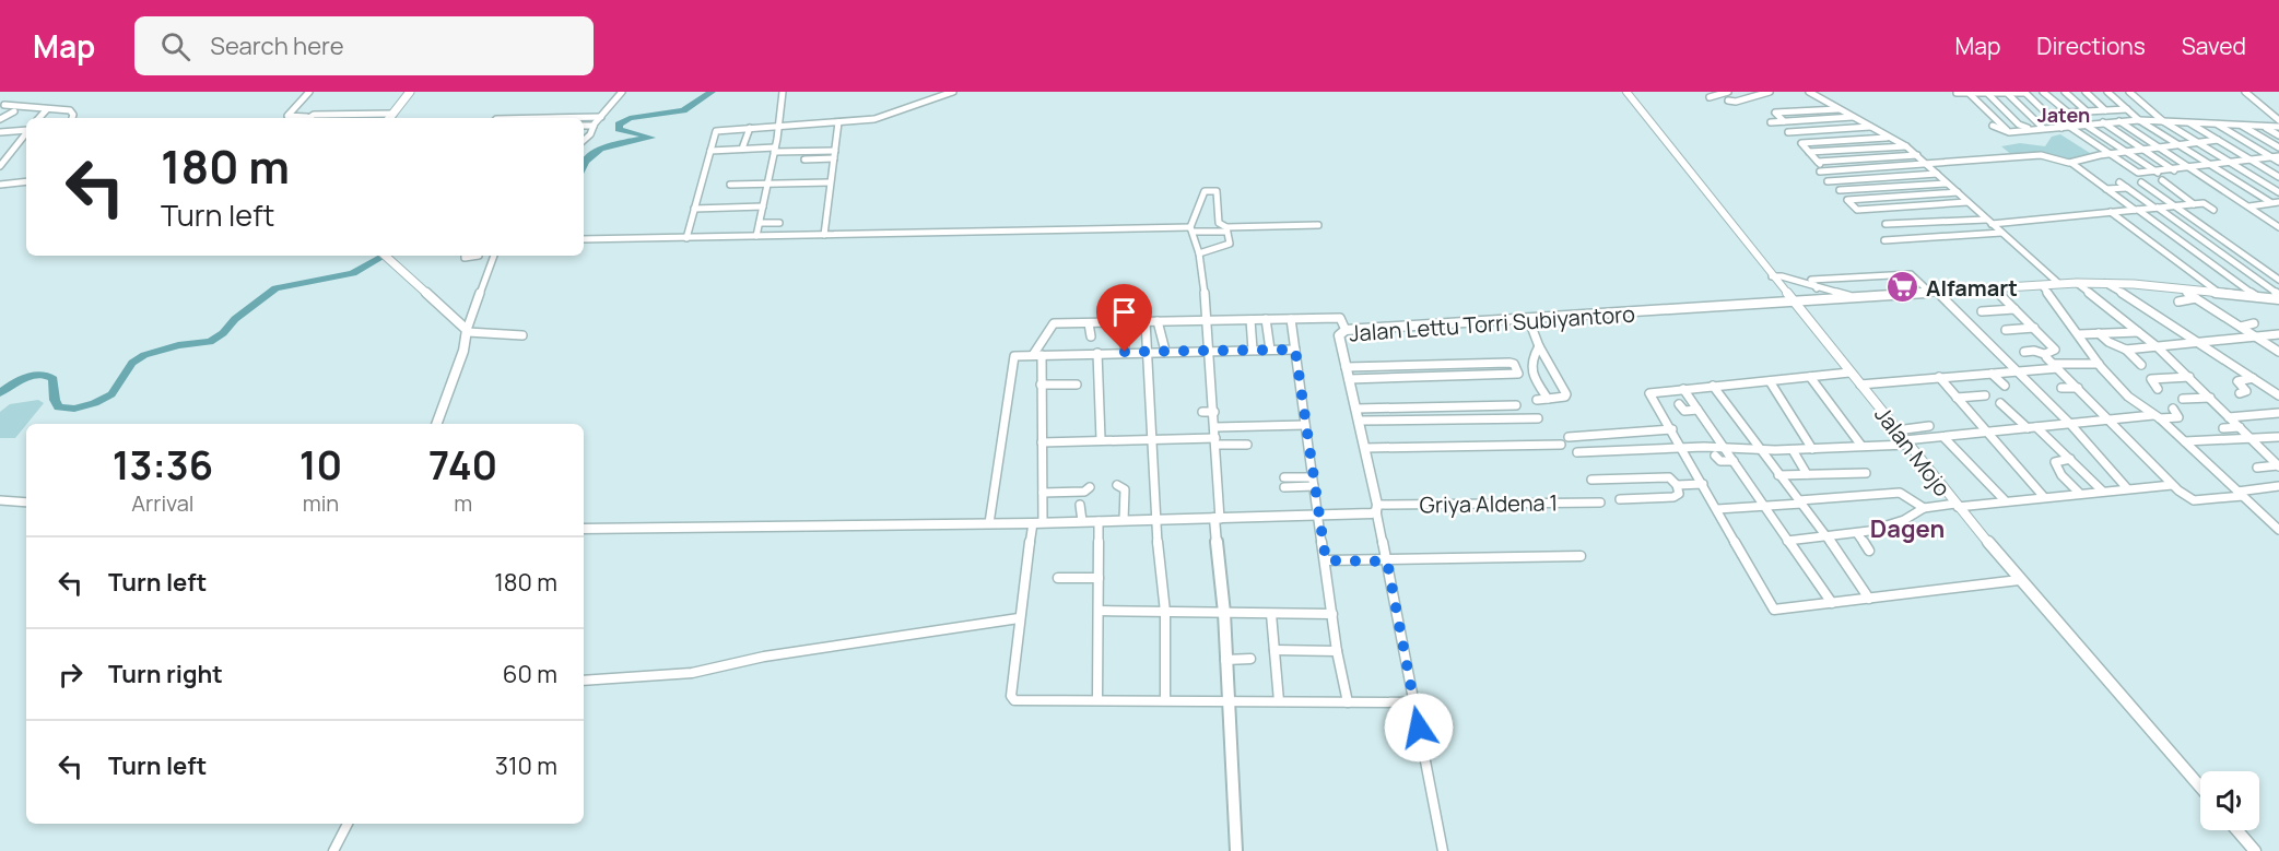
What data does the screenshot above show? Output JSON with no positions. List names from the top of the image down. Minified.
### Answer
{"streets":{"main road":["Jalan Lettu Torri Subiyantoro"],"street":["Jalan Mojo","Griya Aldena 1"]},"crossings":[["Jalan Lettu Torri Subiyantoro","Jalan Mojo"],["Jalan Lettu Torri Subiyantoro","Griya Aldena 1"]],"districts":["Jaten","Dagen"],"places":{"supermarket":["Alfamart"]},"page":{"header":"Map","search":"Search here","nav":["Map","Directions","Saved"],"turn":["180 m","Turn left"],"eta":["13:36","Arrival","10","min","740","m"],"list":[{"name":"Turn left","value":"180 m"},{"name":"Turn right","value":"60 m"},{"name":"Turn left","value":"310 m"}]}}
